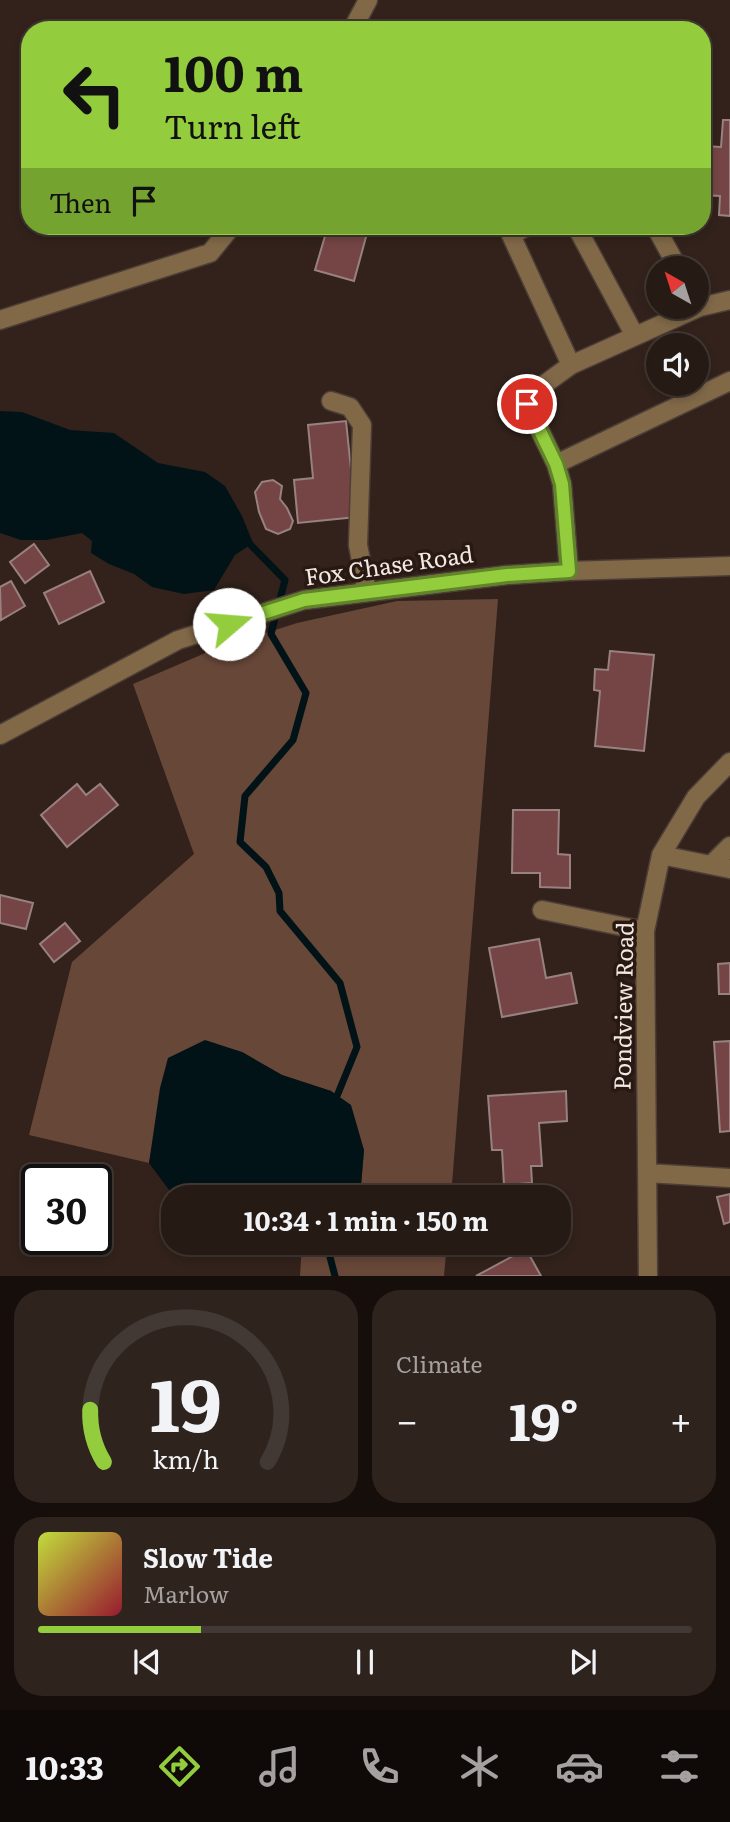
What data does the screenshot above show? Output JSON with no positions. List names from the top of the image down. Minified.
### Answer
{"streets":{"street":["Fox Chase Road","Pondview Road"]},"north":"top left","page":{"turn":["100 m","Turn left"],"then":"Then","limit":"30","trip":"10:34 · 1 min · 150 m","tile":"Climate","heat":["−","19°","+"],"song":["Slow Tide","Marlow"],"tabs":"10:33","gauge":["19","km/h"]}}
